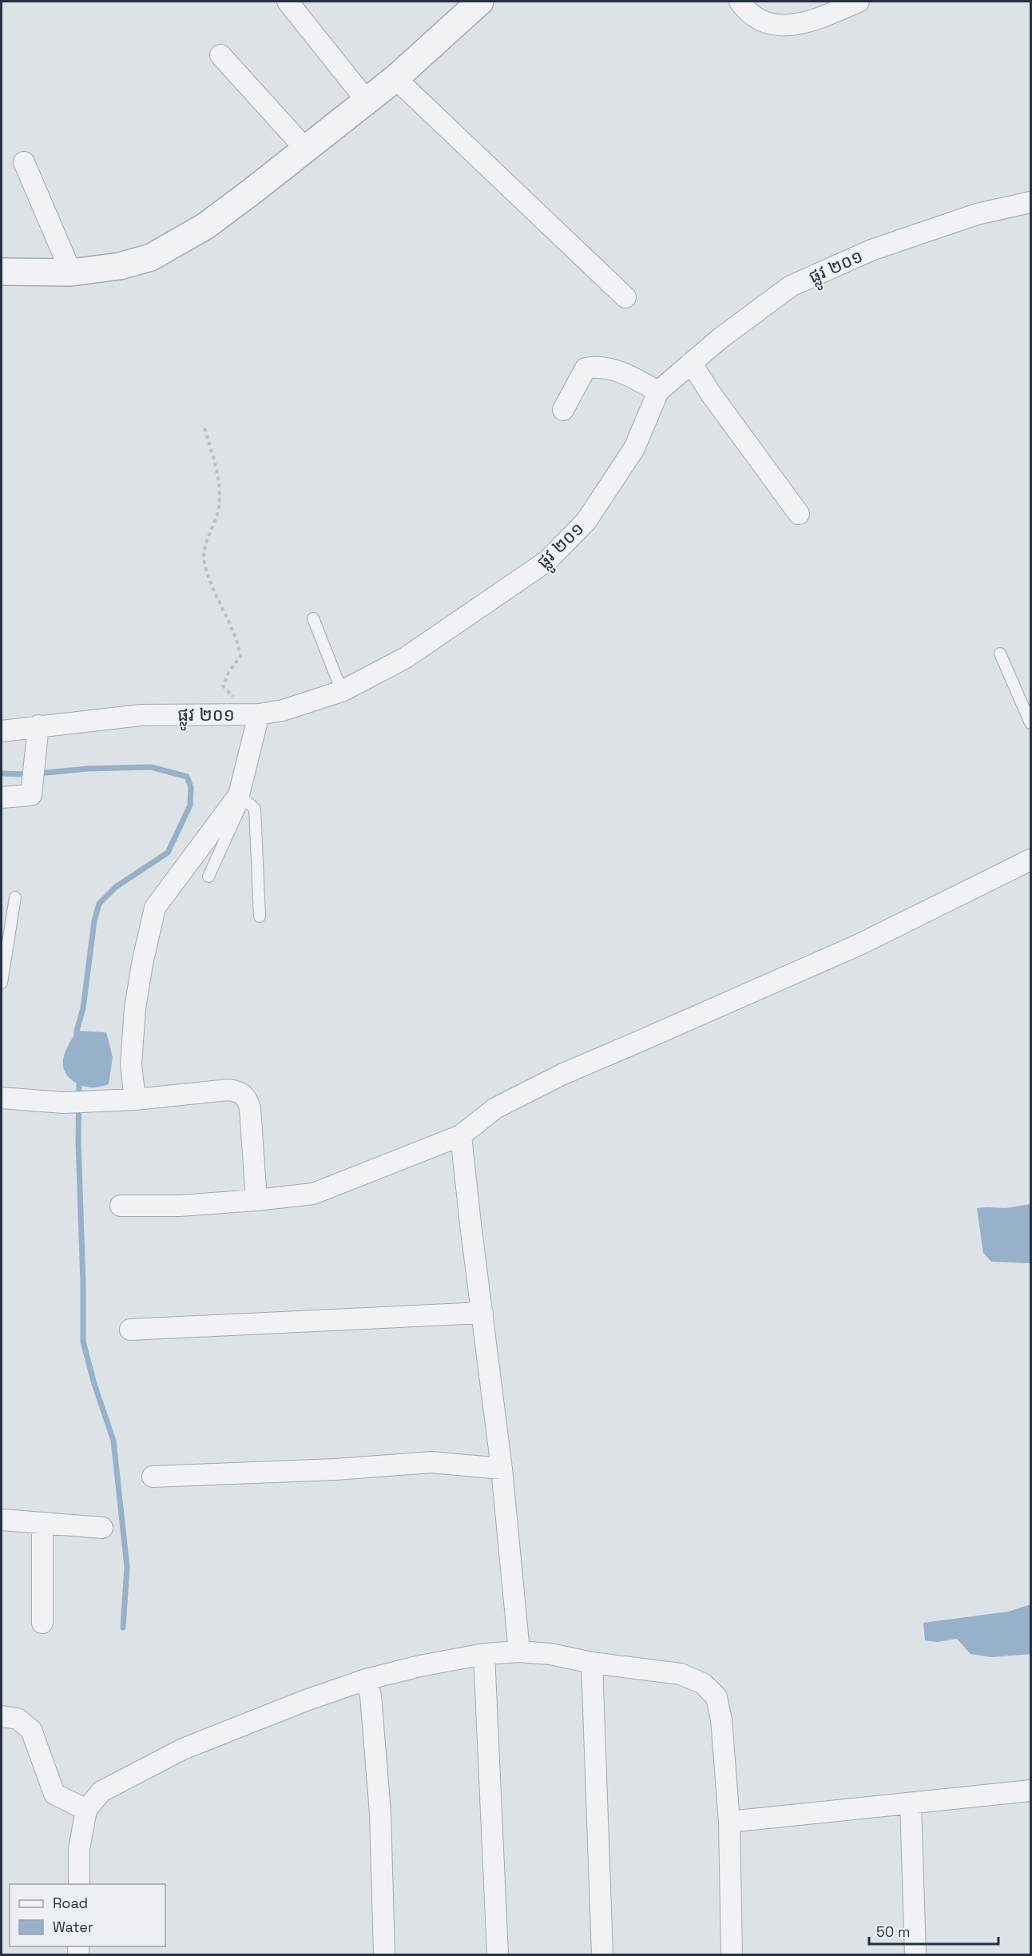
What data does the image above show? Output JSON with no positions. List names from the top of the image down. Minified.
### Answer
{"streets":{"street":["ផ្លូវ ២០១"]},"legend":["Road","Water"],"scale_bar":"50 m"}
